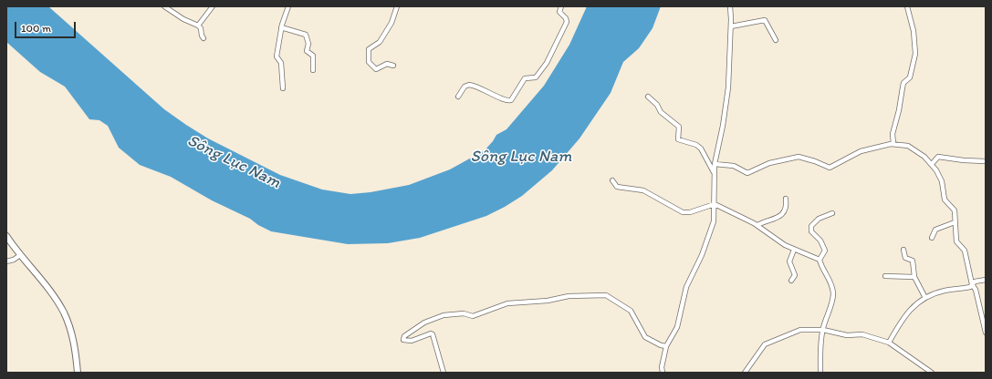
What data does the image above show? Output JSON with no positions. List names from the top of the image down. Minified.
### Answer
{"water":["Sông Lục Nam"],"scale_bar":"100 m"}
